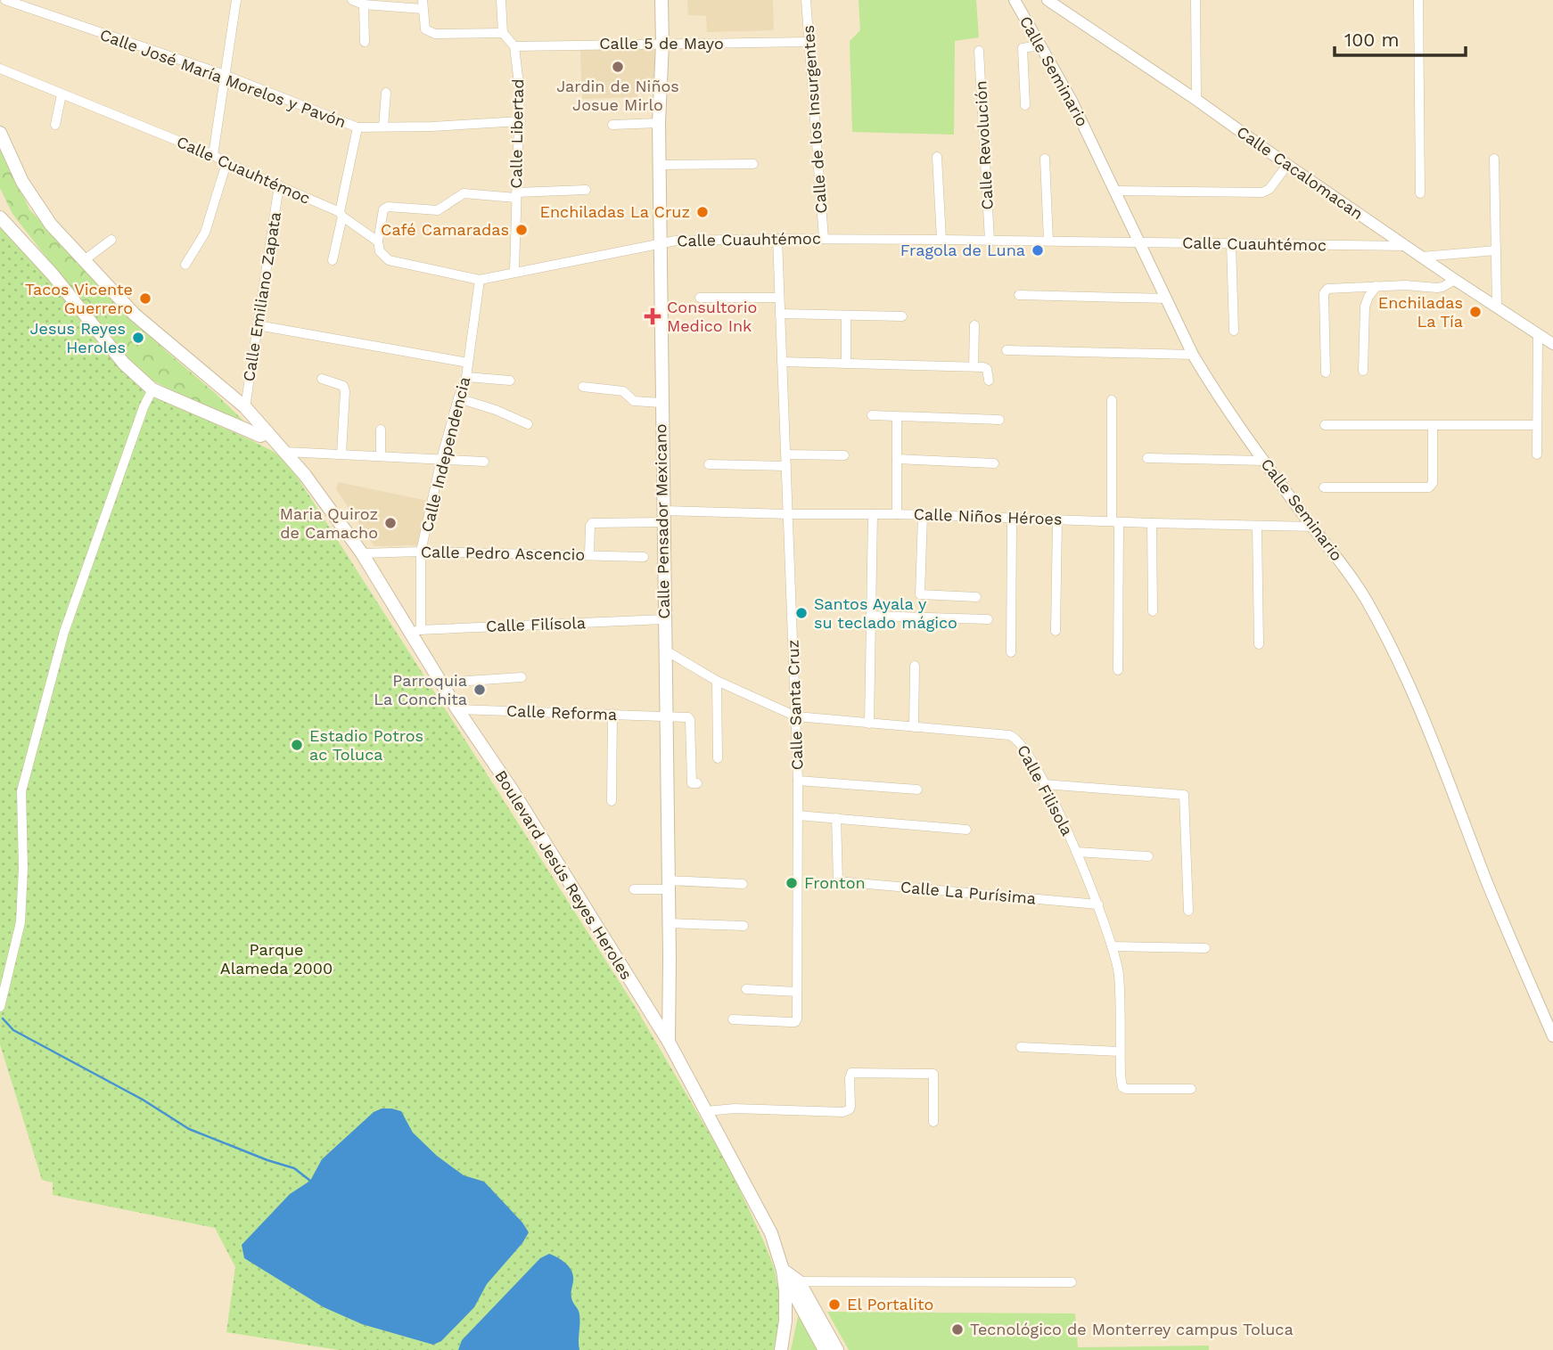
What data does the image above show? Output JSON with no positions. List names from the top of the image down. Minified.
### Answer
{"streets":{"main road":["Calle Pensador Mexicano","Boulevard Jesús Reyes Heroles"],"street":["Calle 5 de Mayo","Calle Seminario","Calle José María Morelos y Pavón","Calle de los Insurgentes","Calle Libertad","Calle Revolución","Calle Cuauhtémoc","Calle Cacalomacan","Calle Emiliano Zapata","Calle Independencia","Calle Niños Héroes","Calle Pedro Ascencio","Calle Filísola","Calle Santa Cruz","Calle Reforma","Calle Filisola","Calle La Purísima"]},"crossings":[["Calle 5 de Mayo","Calle de los Insurgentes"],["Calle 5 de Mayo","Calle Libertad"],["Calle 5 de Mayo","Calle Pensador Mexicano"],["Calle Seminario","Calle Cuauhtémoc"],["Calle Seminario","Calle Niños Héroes"],["Calle José María Morelos y Pavón","Calle Libertad"],["Calle de los Insurgentes","Calle Cuauhtémoc"],["Calle Libertad","Calle Cuauhtémoc"],["Calle Revolución","Calle Cuauhtémoc"],["Calle Cuauhtémoc","Calle Cacalomacan"],["Calle Cuauhtémoc","Calle Emiliano Zapata"],["Calle Cuauhtémoc","Calle Independencia"],["Calle Cuauhtémoc","Calle Pensador Mexicano"],["Calle Cuauhtémoc","Calle Santa Cruz"],["Calle Emiliano Zapata","Boulevard Jesús Reyes Heroles"],["Calle Independencia","Calle Pedro Ascencio"],["Calle Independencia","Calle Filísola"],["Calle Independencia","Boulevard Jesús Reyes Heroles"],["Calle Niños Héroes","Calle Pensador Mexicano"],["Calle Niños Héroes","Calle Pedro Ascencio"],["Calle Niños Héroes","Calle Santa Cruz"],["Calle Pensador Mexicano","Calle Filísola"],["Calle Pensador Mexicano","Calle Reforma"],["Calle Pensador Mexicano","Calle Filisola"],["Calle Pensador Mexicano","Boulevard Jesús Reyes Heroles"],["Calle Pedro Ascencio","Boulevard Jesús Reyes Heroles"],["Calle Filísola","Boulevard Jesús Reyes Heroles"],["Calle Santa Cruz","Calle Filisola"],["Calle Reforma","Boulevard Jesús Reyes Heroles"],["Calle Filisola","Calle La Purísima"]],"parks":["Parque Alameda 2000"],"places":{"other":["Jardin de Niños Josue Mirlo","Enchiladas La Cruz","Café Camaradas","Fragola de Luna","Tacos Vicente Guerrero","Enchiladas La Tía","Jesus Reyes Heroles","Maria Quiroz de Camacho","Santos Ayala y su teclado mágico","Parroquia La Conchita","Estadio Potros ac Toluca","Fronton","El Portalito","Tecnológico de Monterrey campus Toluca"],"health":["Consultorio Medico Ink"]},"scale_bar":"100 m"}
